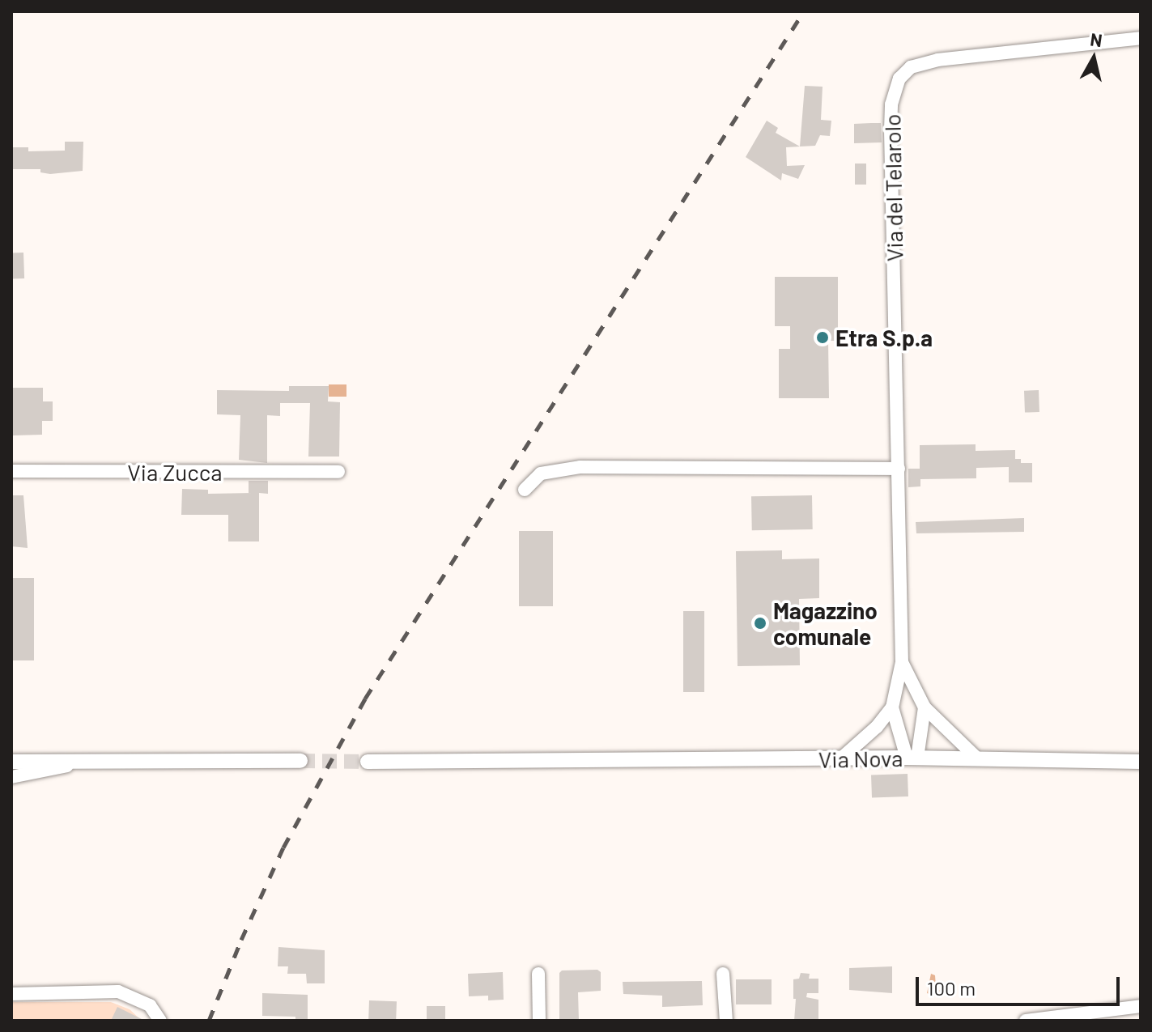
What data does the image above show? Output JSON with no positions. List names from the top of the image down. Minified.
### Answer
{"streets":{"street":["Via del Telarolo","Via Zucca","Via Nova"]},"places":["Etra S.p.a","Magazzino comunale"],"scale_bar":"100 m","north":"top"}
